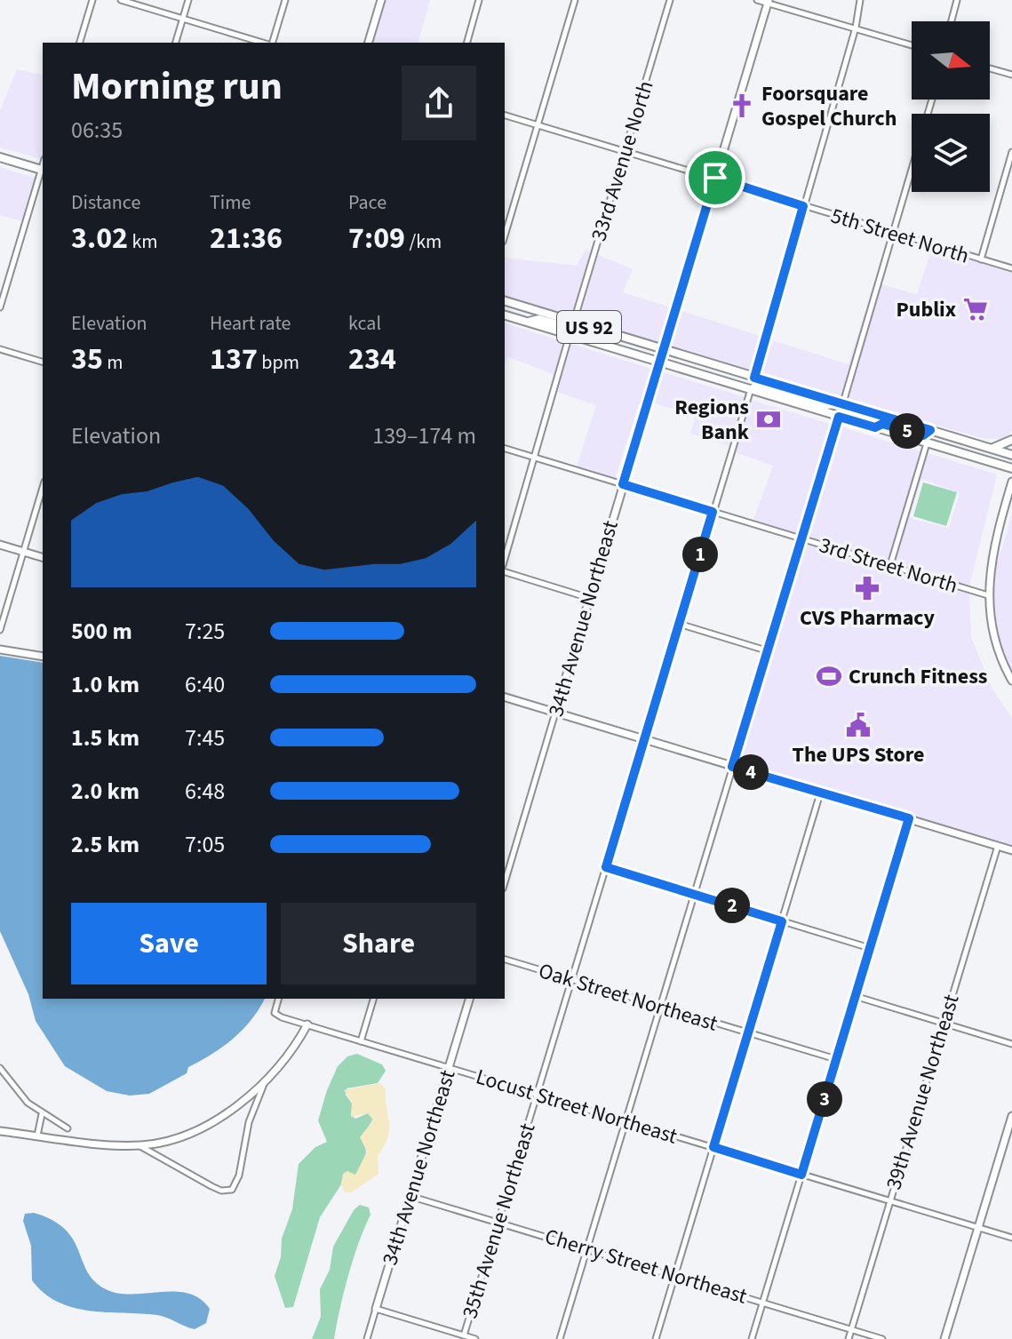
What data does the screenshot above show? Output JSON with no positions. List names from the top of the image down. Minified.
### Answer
{"streets":{"main road":["US 92"],"street":["33rd Avenue North","5th Street North","3rd Street North","34th Avenue Northeast","Oak Street Northeast","39th Avenue Northeast","Locust Street Northeast","35th Avenue Northeast","Cherry Street Northeast"]},"crossings":[["33rd Avenue North","5th Street North"],["33rd Avenue North","US 92"],["5th Street North","34th Avenue Northeast"],["US 92","34th Avenue Northeast"],["US 92","35th Avenue Northeast"],["3rd Street North","34th Avenue Northeast"],["3rd Street North","35th Avenue Northeast"],["34th Avenue Northeast","Locust Street Northeast"],["34th Avenue Northeast","Cherry Street Northeast"],["Oak Street Northeast","35th Avenue Northeast"],["39th Avenue Northeast","Locust Street Northeast"],["39th Avenue Northeast","Cherry Street Northeast"],["Locust Street Northeast","35th Avenue Northeast"],["35th Avenue Northeast","Cherry Street Northeast"]],"places":{"church":["Foorsquare Gospel Church"],"supermarket":["Publix"],"bank":["Regions Bank"],"pharmacy":["CVS Pharmacy"],"sports":["Crunch Fitness"],"public building":["The UPS Store"]},"north":"right","page":{"heading":["Morning run","06:35"],"stats":[["Distance","3.02 km"],["Time","21:36"],["Pace","7:09 /km"],["Elevation","35 m"],["Heart rate","137 bpm"],["kcal","234"]],"chart":["Elevation","139–174 m"],"pins":["5","1","4","2","3"],"list":[{"name":"500 m","note":"7:25"},{"name":"1.0 km","note":"6:40"},{"name":"1.5 km","note":"7:45"},{"name":"2.0 km","note":"6:48"},{"name":"2.5 km","note":"7:05"}],"buttons":["Save","Share"]}}
